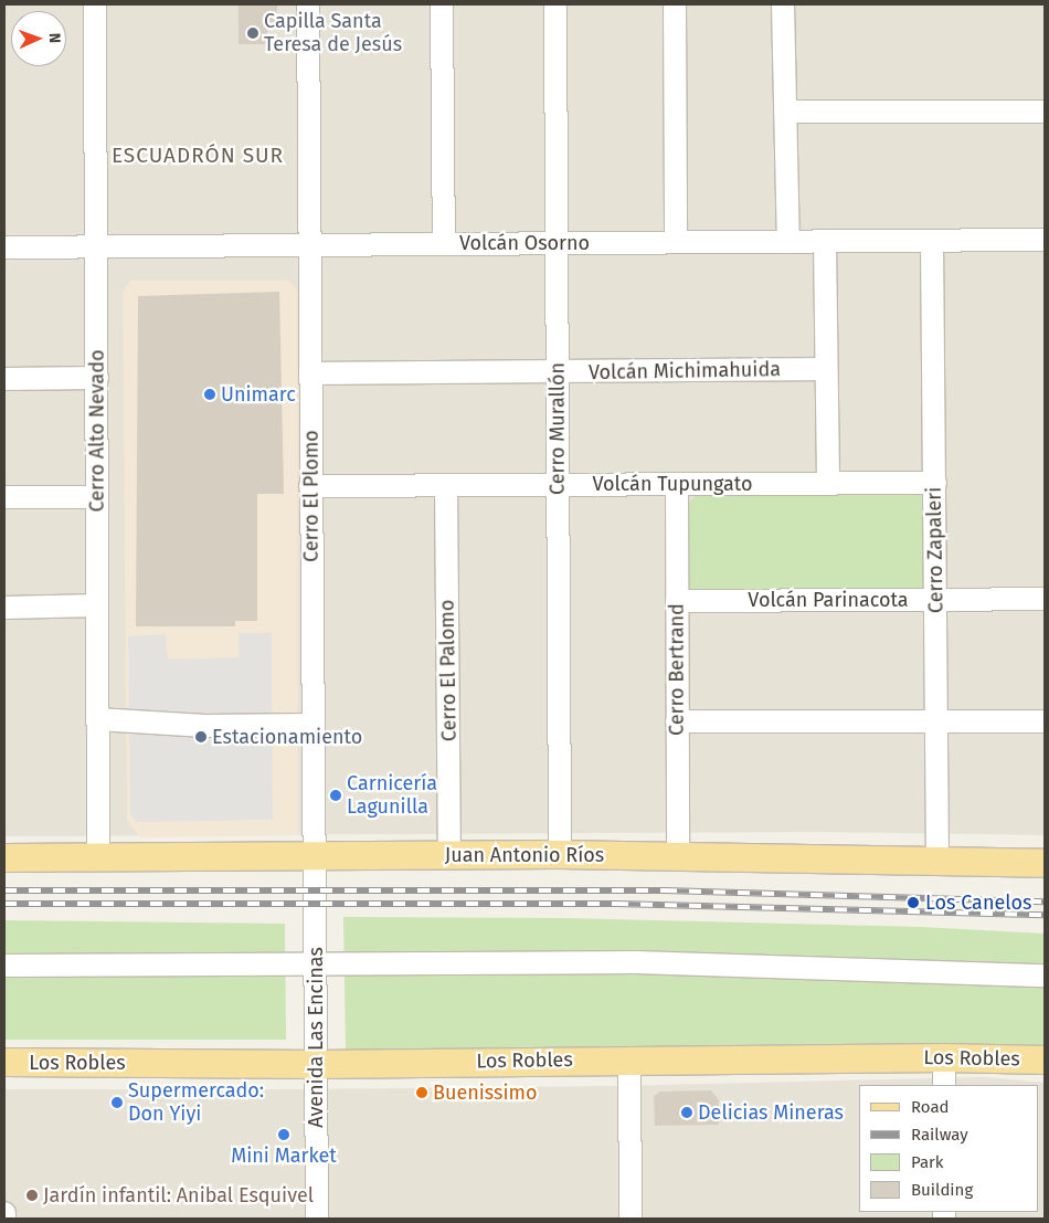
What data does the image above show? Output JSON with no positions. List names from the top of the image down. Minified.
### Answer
{"streets":{"main road":["Juan Antonio Ríos","Los Robles"],"street":["Volcán Osorno","Volcán Michimahuida","Cerro Murallón","Cerro Alto Nevado","Volcán Tupungato","Cerro El Plomo","Cerro Zapaleri","Volcán Parinacota","Cerro Bertrand","Cerro El Palomo","Avenida Las Encinas"]},"crossings":[["Volcán Osorno","Cerro Murallón"],["Volcán Osorno","Cerro Alto Nevado"],["Volcán Osorno","Cerro El Plomo"],["Volcán Osorno","Cerro Zapaleri"],["Volcán Michimahuida","Cerro Murallón"],["Volcán Michimahuida","Cerro El Plomo"],["Cerro Murallón","Volcán Tupungato"],["Cerro Murallón","Juan Antonio Ríos"],["Cerro Alto Nevado","Juan Antonio Ríos"],["Volcán Tupungato","Cerro El Plomo"],["Volcán Tupungato","Cerro Zapaleri"],["Volcán Tupungato","Cerro Bertrand"],["Volcán Tupungato","Cerro El Palomo"],["Cerro El Plomo","Juan Antonio Ríos"],["Cerro El Plomo","Avenida Las Encinas"],["Cerro Zapaleri","Volcán Parinacota"],["Cerro Zapaleri","Juan Antonio Ríos"],["Volcán Parinacota","Cerro Bertrand"],["Cerro Bertrand","Juan Antonio Ríos"],["Cerro El Palomo","Juan Antonio Ríos"],["Juan Antonio Ríos","Avenida Las Encinas"],["Avenida Las Encinas","Los Robles"]],"districts":["ESCUADRÓN SUR"],"places":["Capilla Santa Teresa de Jesús","Unimarc","Estacionamiento","Carnicería Lagunilla","Los Canelos","Buenissimo","Supermercado: Don Yiyi","Delicias Mineras","Mini Market","Jardín infantil: Anibal Esquivel"],"legend":["Road","Railway","Park","Building"],"north":"right"}
